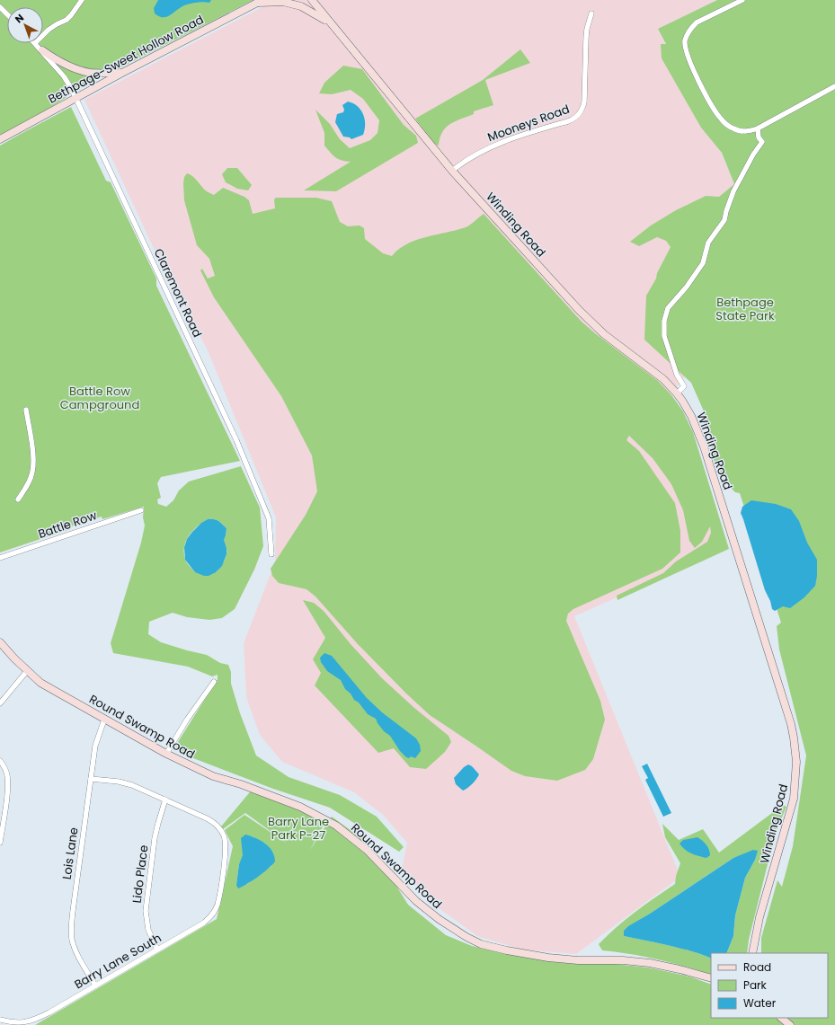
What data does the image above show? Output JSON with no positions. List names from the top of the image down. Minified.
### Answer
{"streets":{"main road":["Bethpage-Sweet Hollow Road","Winding Road","Round Swamp Road"],"street":["Mooneys Road","Claremont Road","Battle Row","Lois Lane","Lido Place","Barry Lane South"]},"crossings":[["Bethpage-Sweet Hollow Road","Claremont Road"],["Mooneys Road","Winding Road"],["Round Swamp Road","Lois Lane"],["Lois Lane","Barry Lane South"],["Lido Place","Barry Lane South"]],"parks":["Bethpage State Park","Battle Row Campground","Barry Lane Park P-27"],"legend":["Road","Park","Water"],"north":"top left"}
